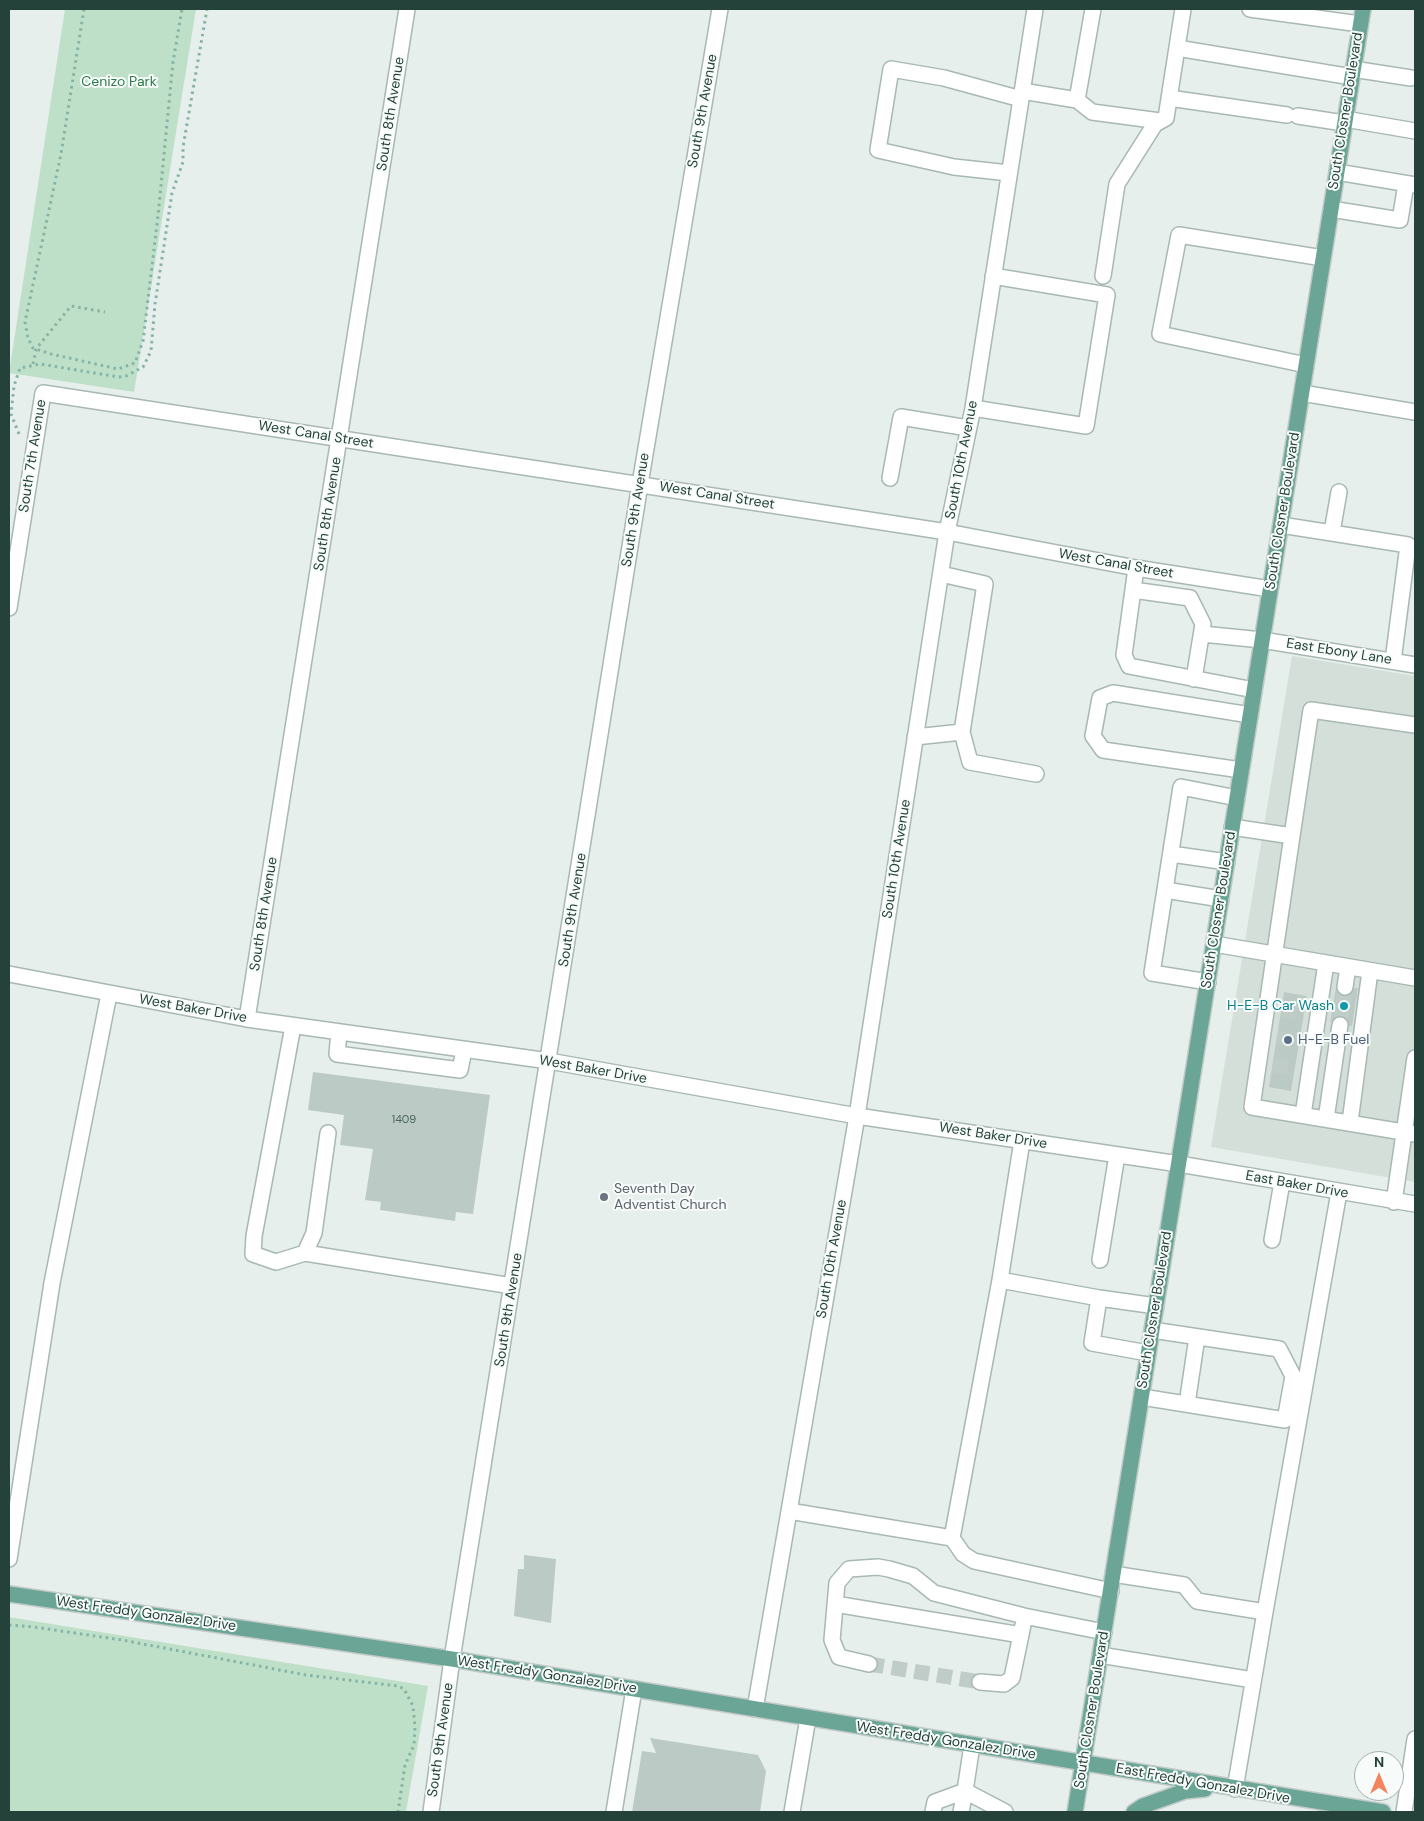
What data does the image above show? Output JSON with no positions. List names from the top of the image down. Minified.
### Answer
{"streets":{"main road":["South Closner Boulevard","West Freddy Gonzalez Drive","East Freddy Gonzalez Drive"],"street":["South 9th Avenue","South 8th Avenue","West Canal Street","South 7th Avenue","South 10th Avenue","East Ebony Lane","West Baker Drive","East Baker Drive"]},"crossings":[["South 9th Avenue","West Canal Street"],["South 9th Avenue","West Baker Drive"],["South 9th Avenue","West Freddy Gonzalez Drive"],["South Closner Boulevard","West Canal Street"],["South Closner Boulevard","East Ebony Lane"],["South Closner Boulevard","West Baker Drive"],["South Closner Boulevard","East Baker Drive"],["South Closner Boulevard","West Freddy Gonzalez Drive"],["South Closner Boulevard","East Freddy Gonzalez Drive"],["South 8th Avenue","West Canal Street"],["South 8th Avenue","West Baker Drive"],["West Canal Street","South 7th Avenue"],["West Canal Street","South 10th Avenue"],["South 10th Avenue","West Baker Drive"],["South 10th Avenue","West Freddy Gonzalez Drive"],["West Baker Drive","East Baker Drive"],["West Freddy Gonzalez Drive","East Freddy Gonzalez Drive"]],"parks":["Cenizo Park"],"places":["H-E-B Car Wash","H-E-B Fuel","Seventh Day Adventist Church"],"house_numbers":["1409"],"north":"top"}
